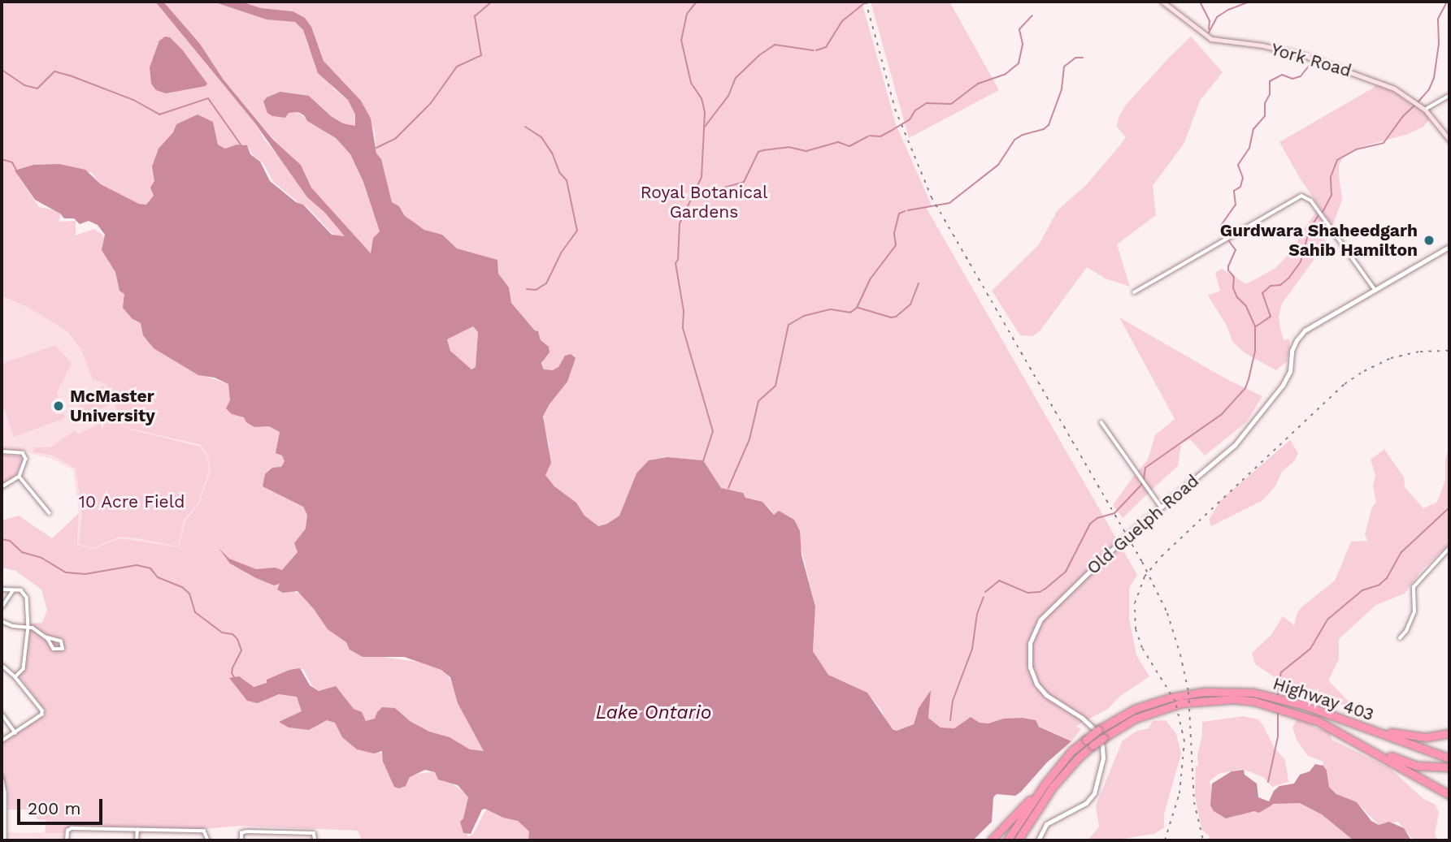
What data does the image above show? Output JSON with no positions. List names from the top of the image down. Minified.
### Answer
{"streets":{"highway":["Highway 403"],"main road":["York Road"],"street":["Old Guelph Road"]},"water":["Lake Ontario"],"parks":["Royal Botanical Gardens","10 Acre Field"],"places":["Gurdwara Shaheedgarh Sahib Hamilton","McMaster University"],"scale_bar":"200 m"}
